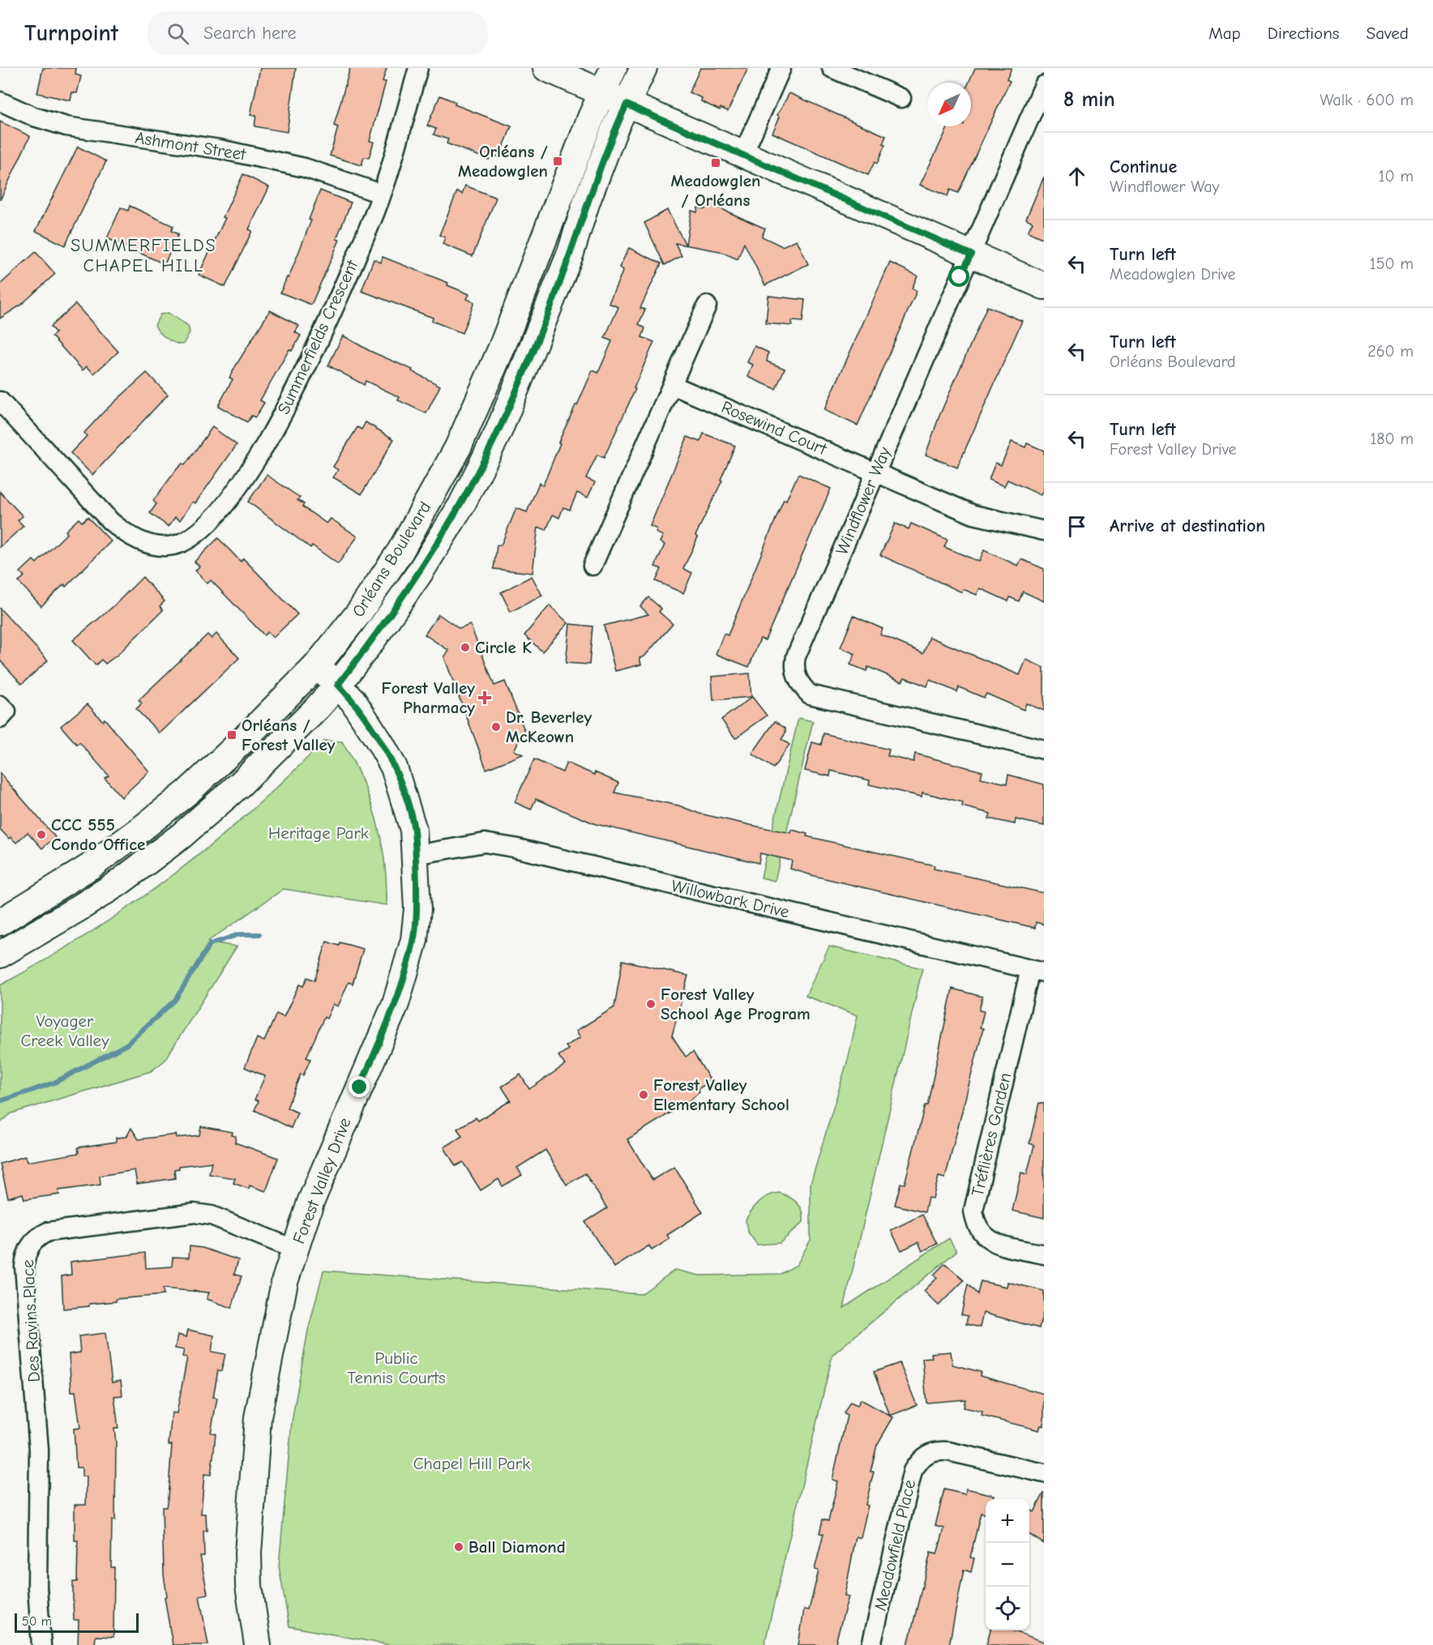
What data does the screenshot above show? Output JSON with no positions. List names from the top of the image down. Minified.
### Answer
{"streets":{"main road":["Orléans Boulevard","Forest Valley Drive"],"street":["Ashmont Street","Summerfields Crescent","Rosewind Court","Windflower Way","Willowbark Drive","Tréflières Garden","Des Ravins Place","Meadowfield Place"]},"crossings":[["Ashmont Street","Summerfields Crescent"],["Rosewind Court","Windflower Way"],["Orléans Boulevard","Forest Valley Drive"],["Willowbark Drive","Tréflières Garden"],["Willowbark Drive","Forest Valley Drive"],["Forest Valley Drive","Des Ravins Place"]],"districts":["SUMMERFIELDS CHAPEL HILL"],"parks":["Heritage Park","Voyager Creek Valley","Public Tennis Courts","Chapel Hill Park"],"places":{"transit":["Orléans / Meadowglen","Meadowglen / Orléans","Orléans / Forest Valley"],"other":["Circle K","Dr. Beverley McKeown","CCC 555 Condo Office","Forest Valley School Age Program","Forest Valley Elementary School","Ball Diamond"],"health":["Forest Valley Pharmacy"]},"scale_bar":"50 m","north":"bottom left","page":{"header":"Turnpoint","search":"Search here","nav":["Map","Directions","Saved"],"heading":["8 min","Walk · 600 m"],"list":[["Continue","Windflower Way","10 m"],["Turn left","Meadowglen Drive","150 m"],["Turn left","Orléans Boulevard","260 m"],["Turn left","Forest Valley Drive","180 m"],"Arrive at destination"],"map_buttons":["+","−"],"scale":"50 m"}}
